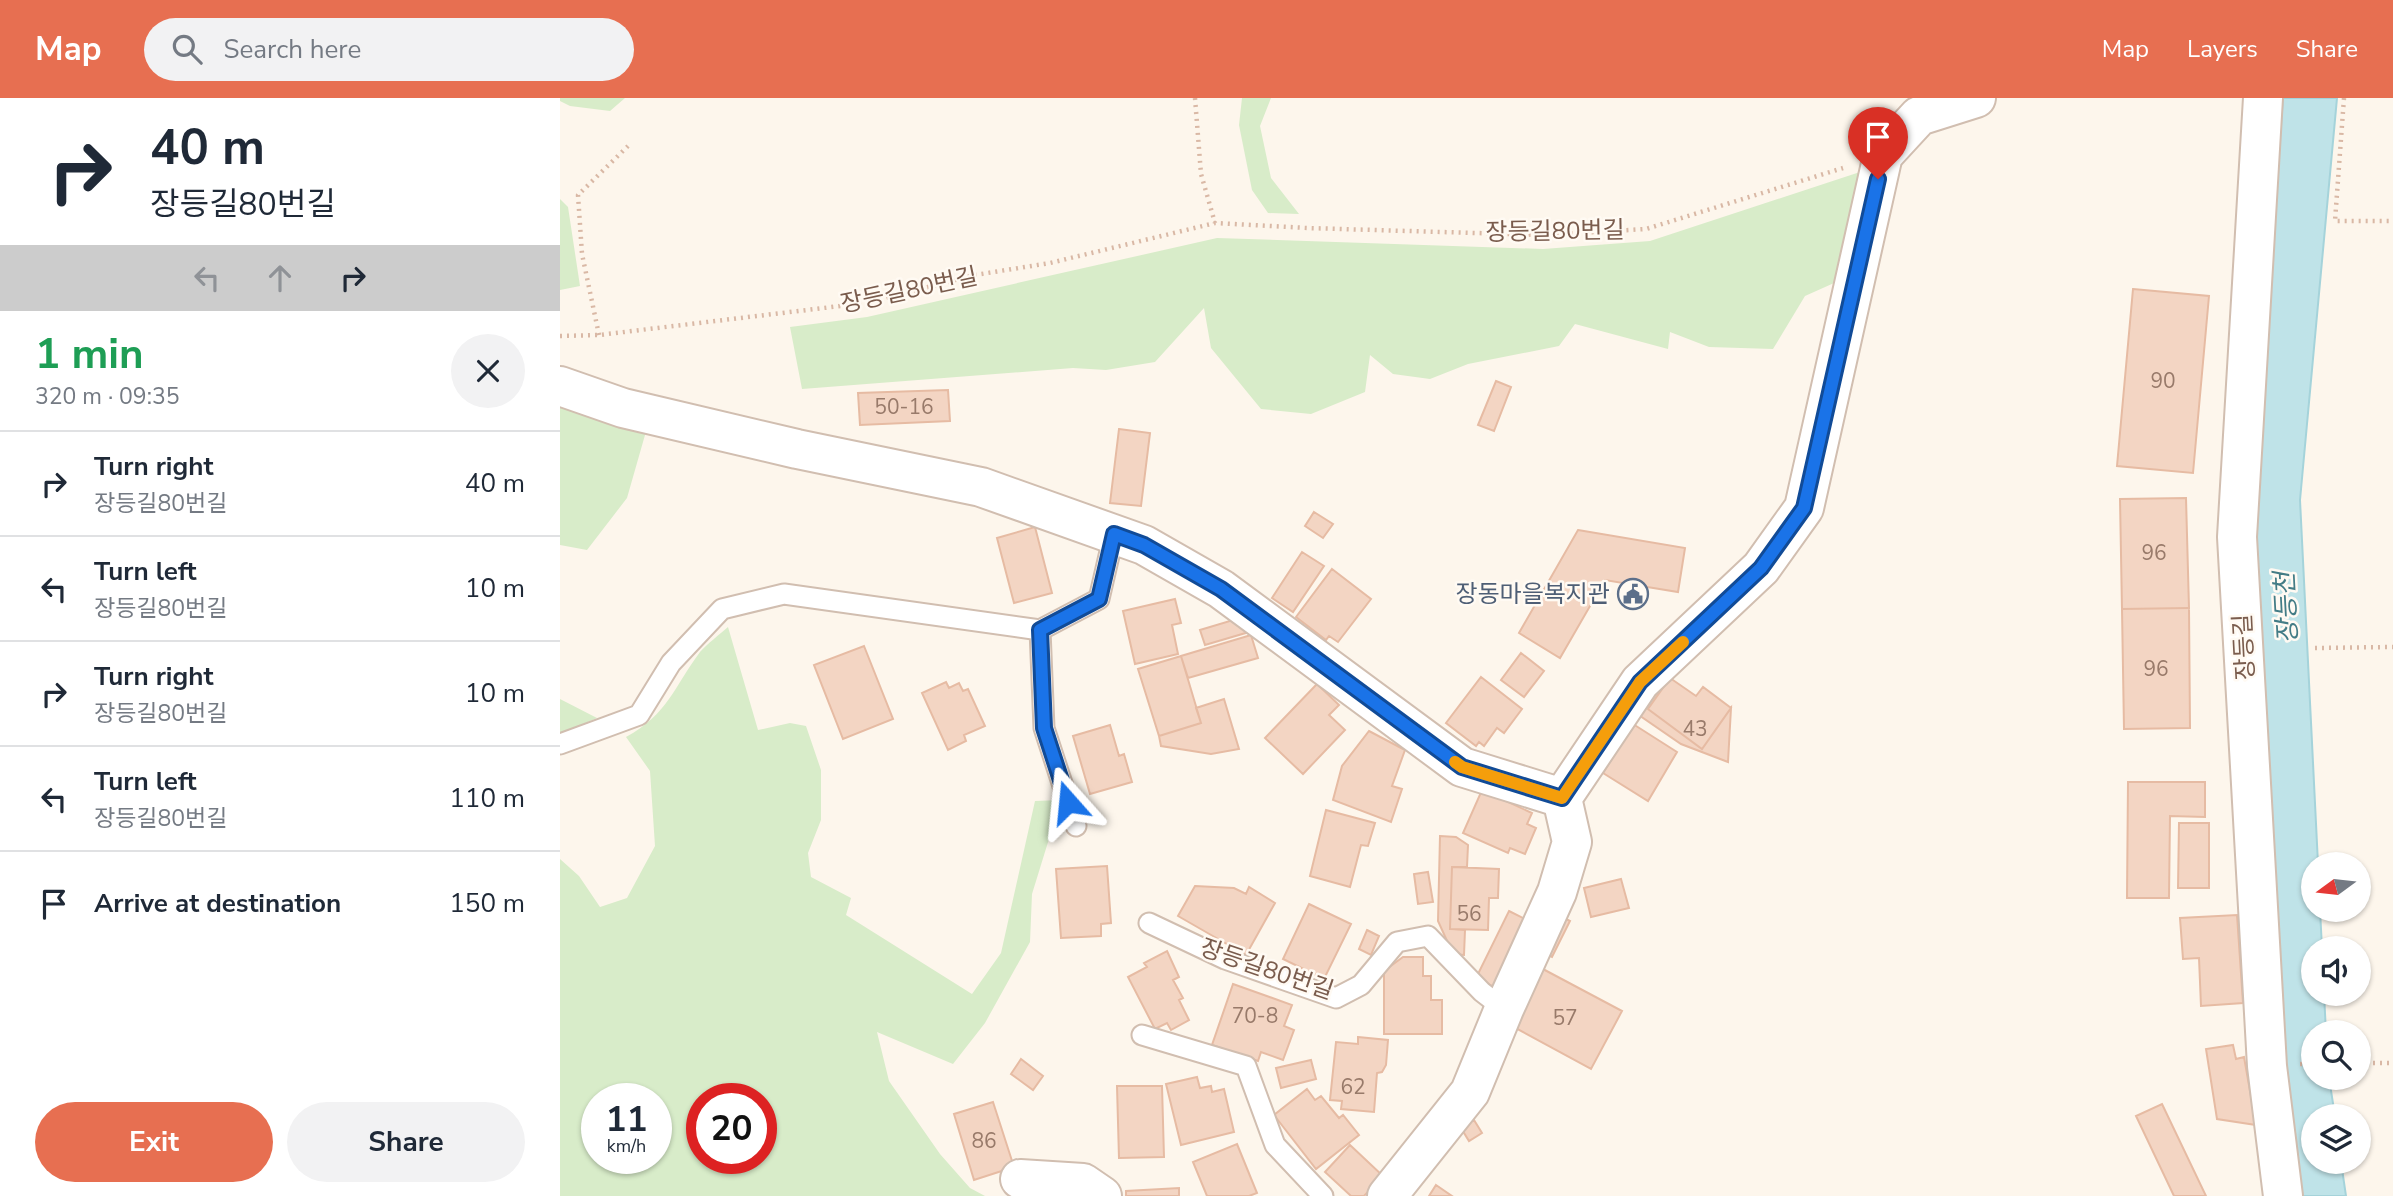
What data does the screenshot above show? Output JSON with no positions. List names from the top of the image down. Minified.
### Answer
{"streets":{"street":["장등길"],"lane":["장등길80번길"]},"water":["장등천"],"places":{"public building":["장동마을복지관"]},"house_numbers":["90","50-16","96","96","43","56","70-8","57","62","86"],"north":"left","page":{"header":"Map","search":"Search here","nav":["Map","Layers","Share"],"turn":["40 m","장등길80번길"],"heading":["1 min","320 m · 09:35"],"list":[{"name":"Turn right","note":"장등길80번길","value":"40 m"},{"name":"Turn left","note":"장등길80번길","value":"10 m"},{"name":"Turn right","note":"장등길80번길","value":"10 m"},{"name":"Turn left","note":"장등길80번길","value":"110 m"},{"name":"Arrive at destination","value":"150 m"}],"speed":"11 km/h","limit":"20","buttons":["Exit","Share"]}}
